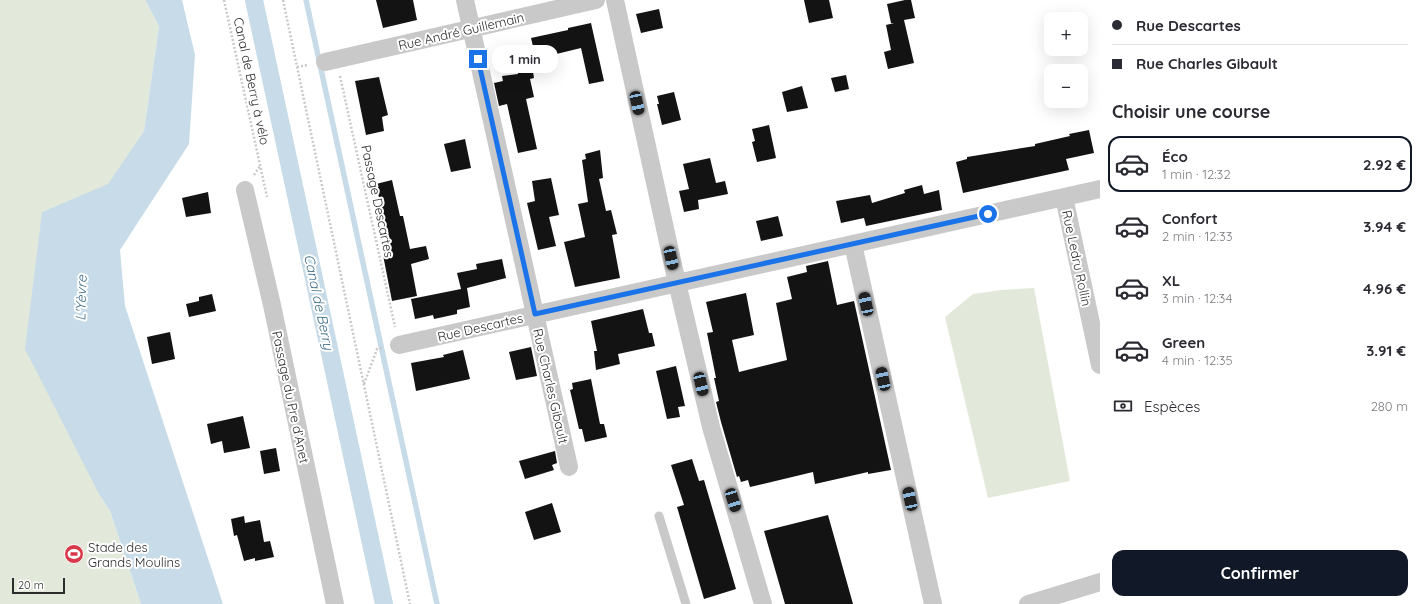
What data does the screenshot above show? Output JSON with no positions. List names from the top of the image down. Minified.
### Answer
{"streets":{"street":["Rue André Guillemain","Rue Ledru Rollin","Rue Descartes","Rue Charles Gibault","Passage du Pre d’Anet"],"path":["Canal de Berry à vélo","Passage Descartes"]},"crossings":[["Rue André Guillemain","Passage Descartes"],["Rue André Guillemain","Rue Charles Gibault"],["Passage Descartes","Rue Descartes"],["Rue Ledru Rollin","Rue Descartes"],["Rue Descartes","Rue Charles Gibault"]],"water":["L'Yèvre","Canal de Berry"],"places":{"sports":["Stade des Grands Moulins"]},"scale_bar":"20 m","page":{"banner":["Rue Descartes","Rue Charles Gibault"],"map_buttons":["+","−"],"bubble":"1 min","heading":"Choisir une course","list":[{"name":"Éco","note":"1 min · 12:32","value":"2.92 €"},{"name":"Confort","note":"2 min · 12:33","value":"3.94 €"},{"name":"XL","note":"3 min · 12:34","value":"4.96 €"},{"name":"Green","note":"4 min · 12:35","value":"3.91 €"}],"pay":["Espèces","280 m"],"buttons":"Confirmer","scale":"20 m"}}
